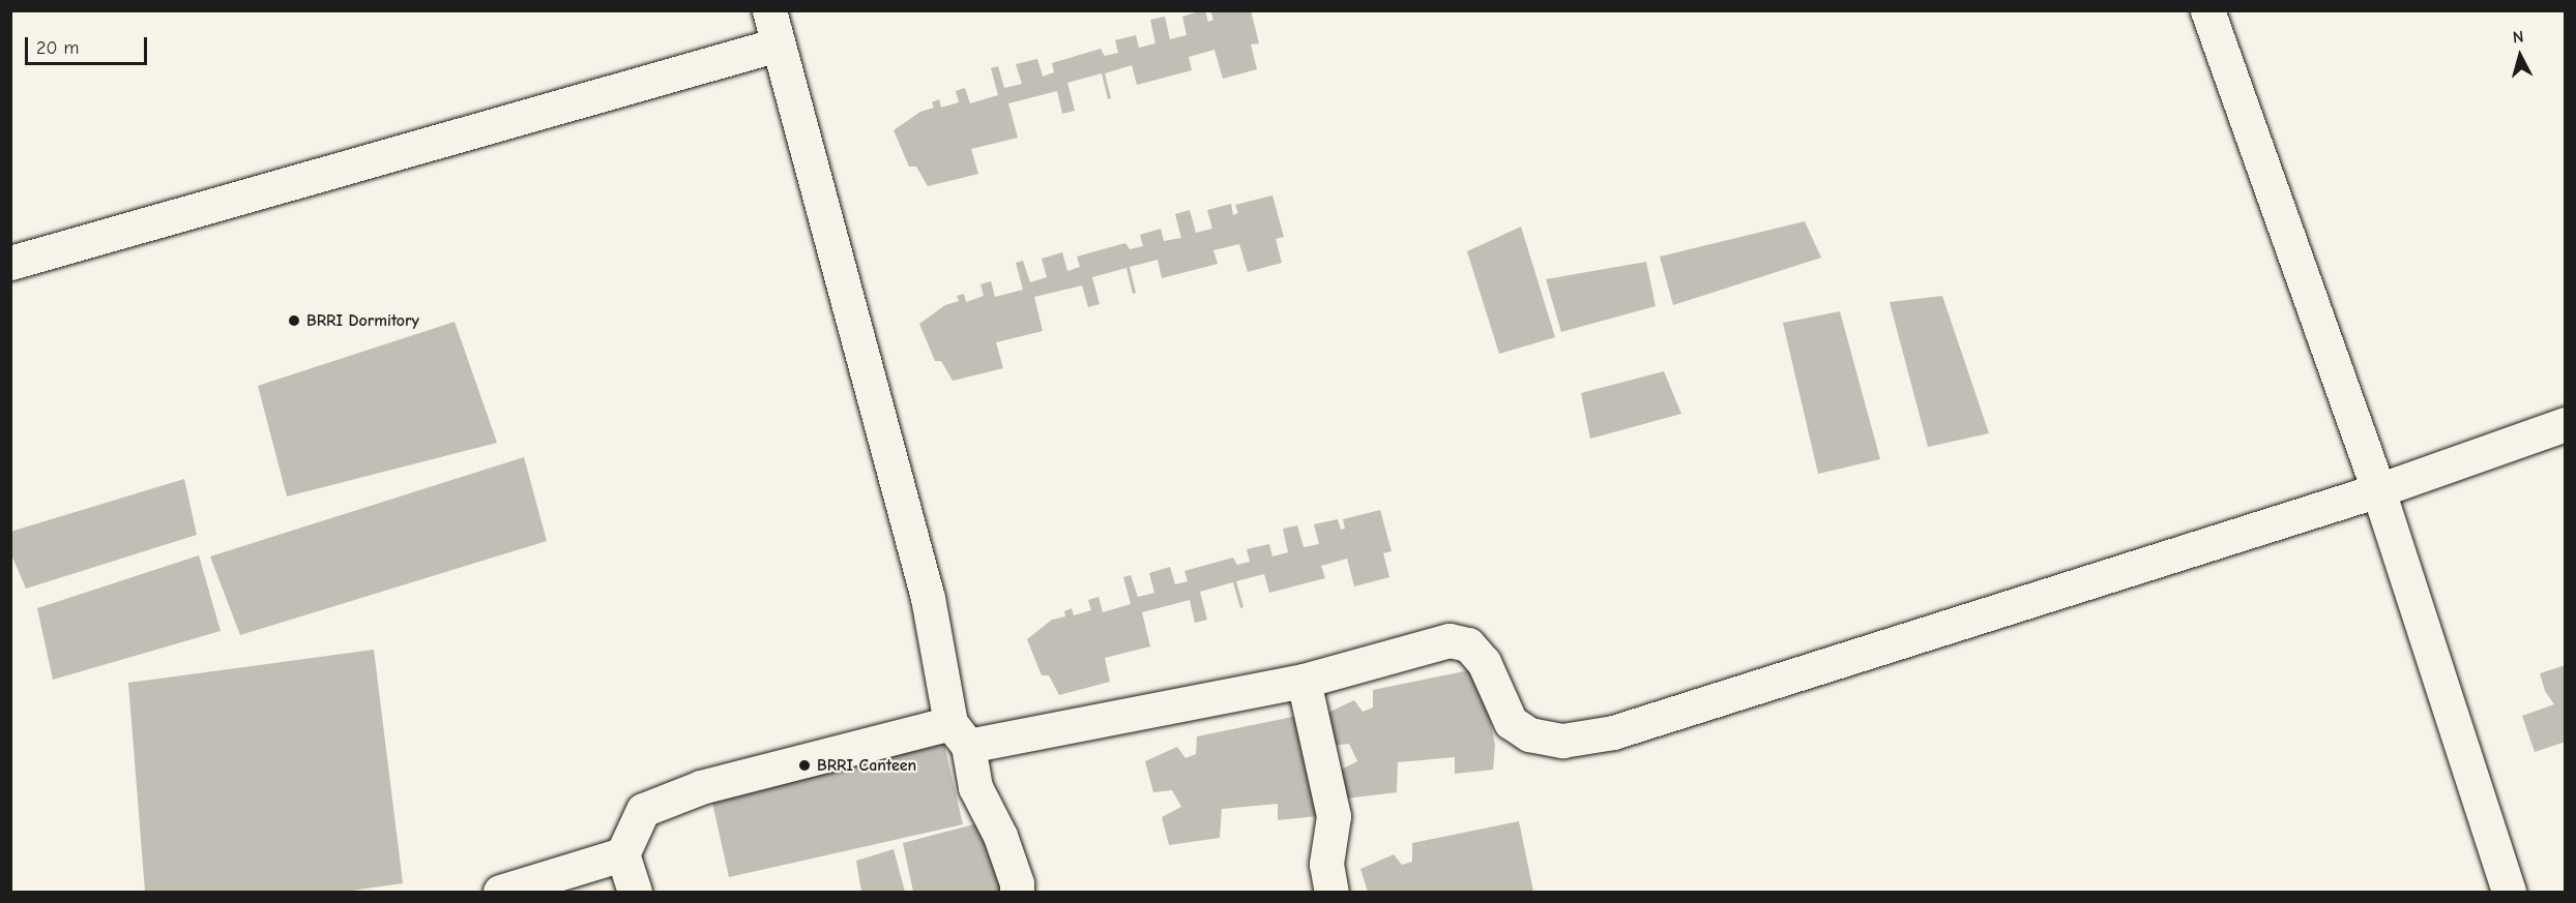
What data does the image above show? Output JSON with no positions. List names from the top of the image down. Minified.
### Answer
{"places":["BRRI Dormitory","BRRI Canteen"],"scale_bar":"20 m","north":"top"}
